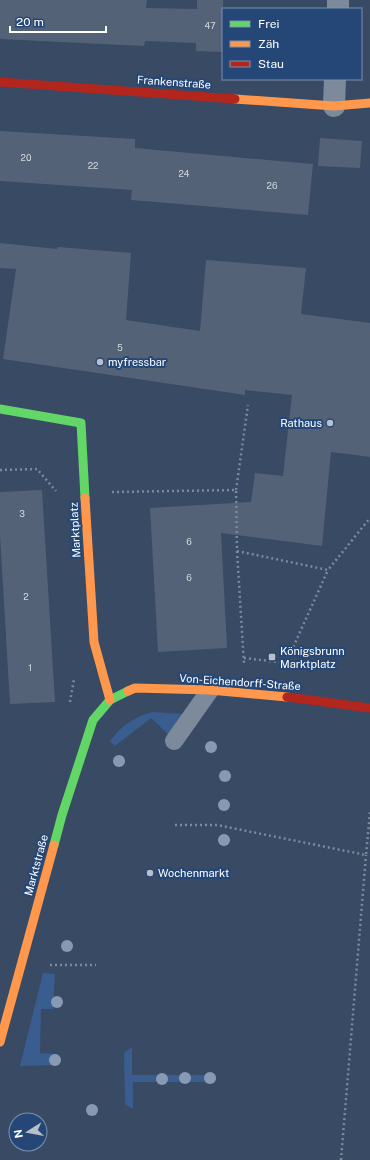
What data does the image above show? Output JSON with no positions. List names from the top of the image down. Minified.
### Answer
{"streets":{"street":["Frankenstraße","Marktplatz","Von-Eichendorff-Straße","Marktstraße"]},"crossings":[["Marktplatz","Von-Eichendorff-Straße"],["Marktplatz","Marktstraße"],["Von-Eichendorff-Straße","Marktstraße"]],"places":{"other":["myfressbar","Rathaus","Wochenmarkt"],"transit":["Königsbrunn Marktplatz"]},"house_numbers":["47","20","22","24","26","5","3","6","6","2","1"],"legend":["Frei","Zäh","Stau"],"scale_bar":"20 m","north":"left"}
